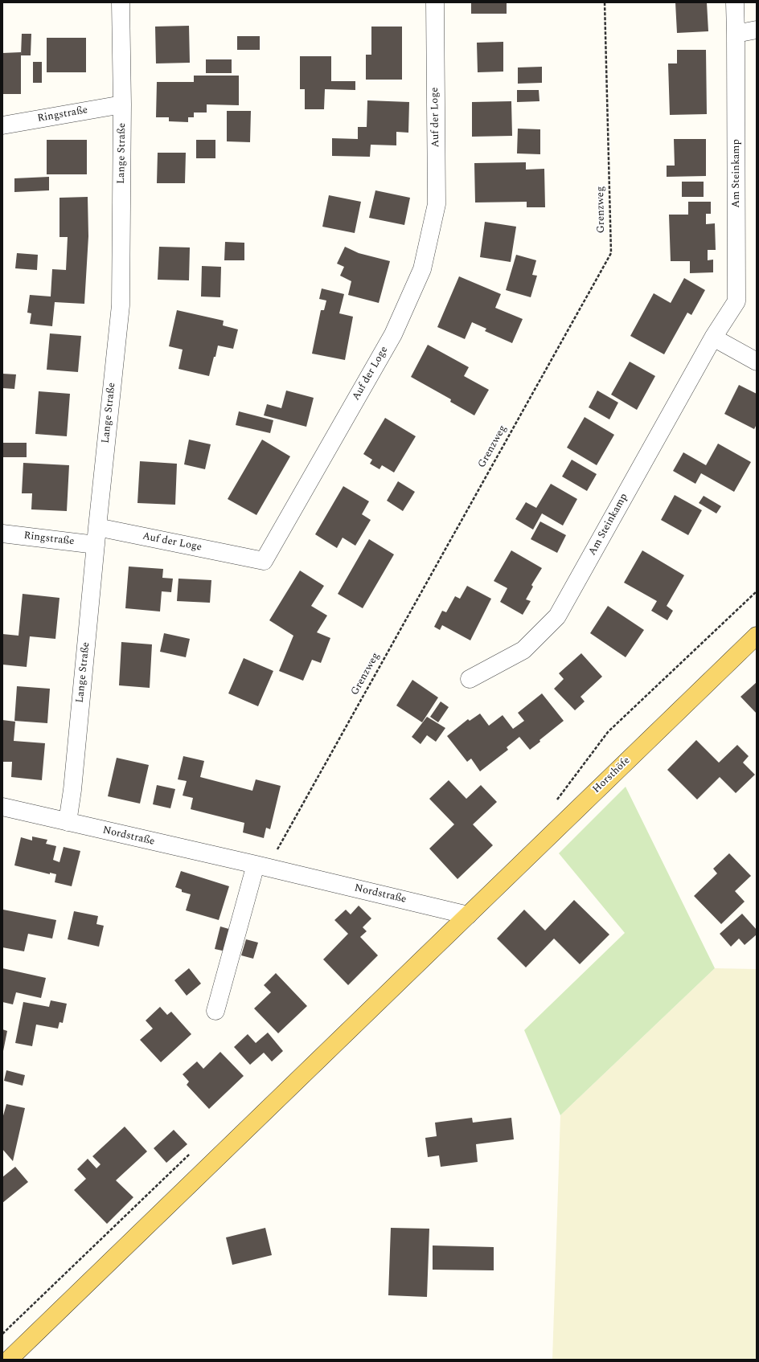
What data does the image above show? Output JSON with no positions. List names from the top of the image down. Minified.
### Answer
{"streets":{"main road":["Horsthöfe"],"street":["Ringstraße","Auf der Loge","Lange Straße","Am Steinkamp","Nordstraße"],"path":["Grenzweg"]},"crossings":[["Ringstraße","Lange Straße"],["Auf der Loge","Lange Straße"],["Lange Straße","Nordstraße"],["Grenzweg","Nordstraße"],["Horsthöfe","Nordstraße"]]}
